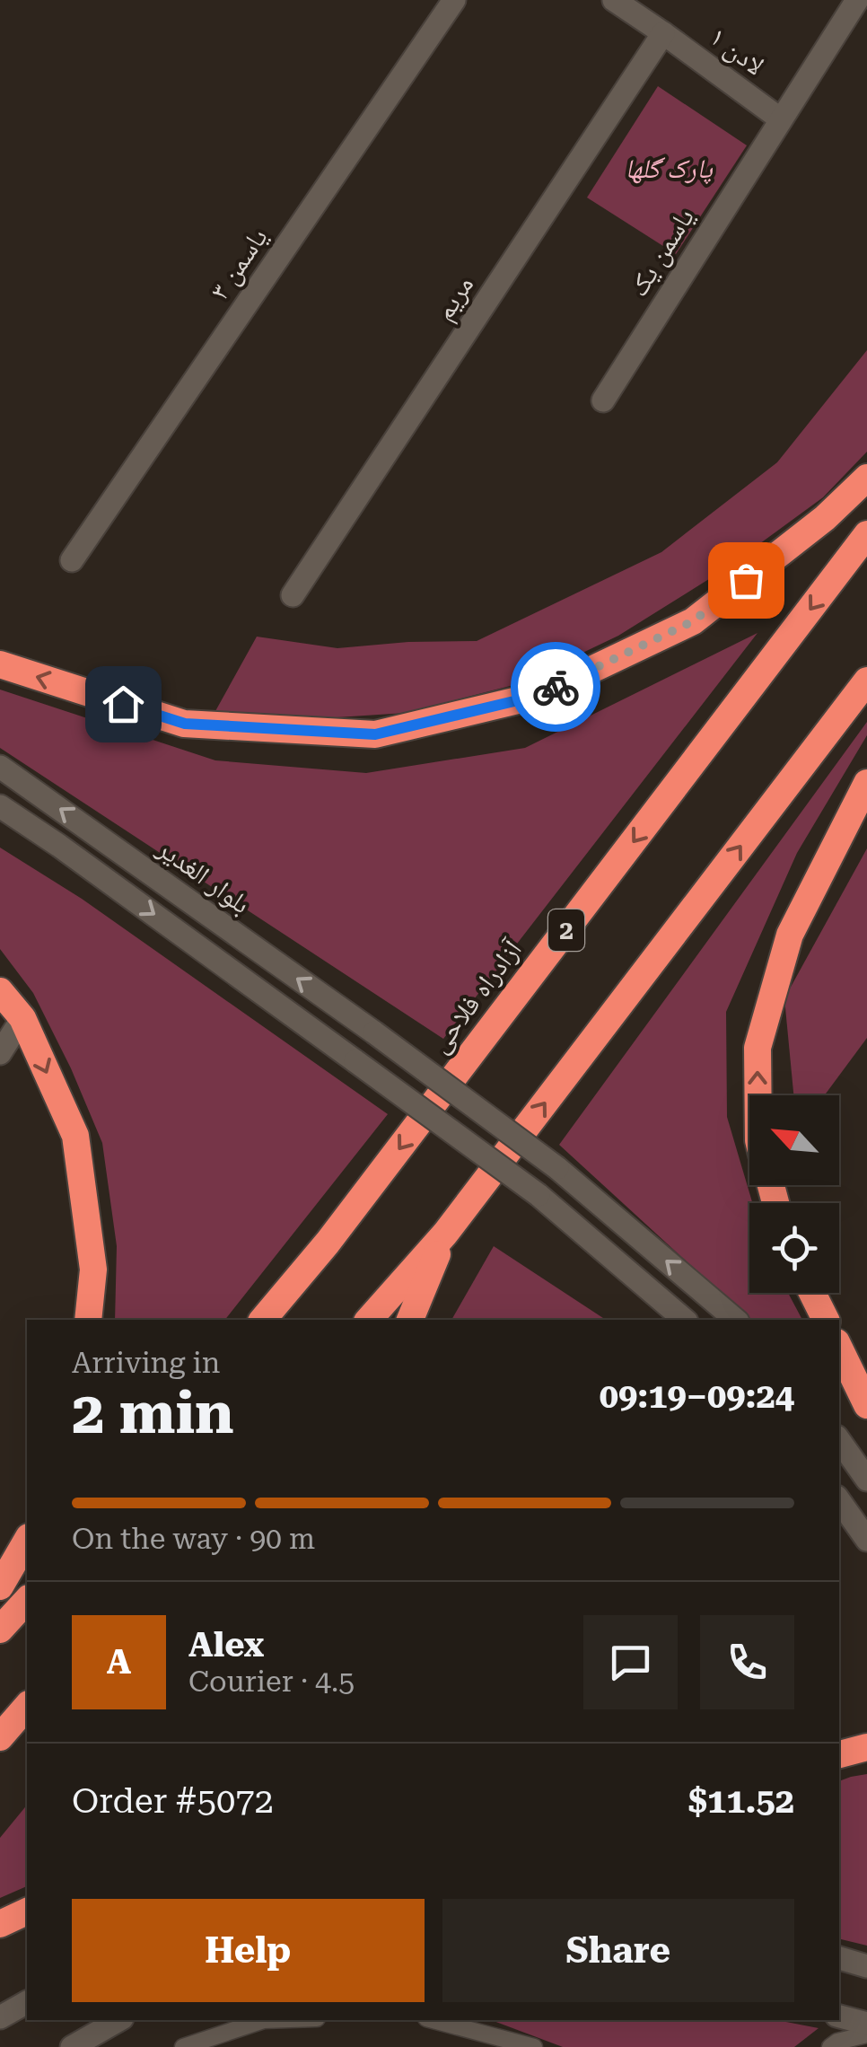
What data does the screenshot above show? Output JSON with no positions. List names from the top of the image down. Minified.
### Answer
{"streets":{"highway":["2","آزادراه فلاحی"],"street":["لادن ۱","یاسمن یک","یاسمن ۳","مریم","بلوار الغدیر"]},"crossings":[["لادن ۱","یاسمن یک"],["لادن ۱","مریم"]],"parks":["پارک گلها"],"north":"top left","page":{"heading":["2 min","Arriving in","09:19–09:24"],"panel":["Alex","Courier · 4.5","Order #5072","$11.52"],"bar":"On the way · 90 m","round":"A","buttons":["Help","Share"]}}
